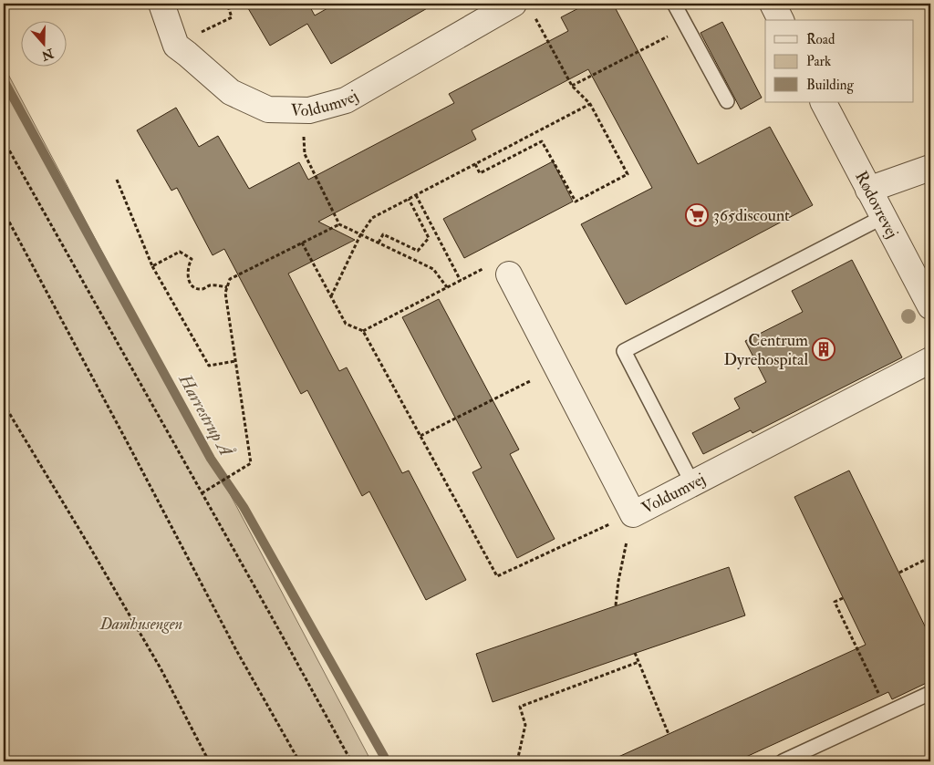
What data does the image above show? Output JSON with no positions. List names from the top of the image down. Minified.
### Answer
{"streets":{"street":["Voldumvej","Rødovrevej"]},"water":["Harrestrup Å"],"parks":["Damhusengen"],"places":{"supermarket":["365discount"],"building":["Centrum Dyrehospital"]},"legend":["Road","Park","Building"],"north":"bottom"}
